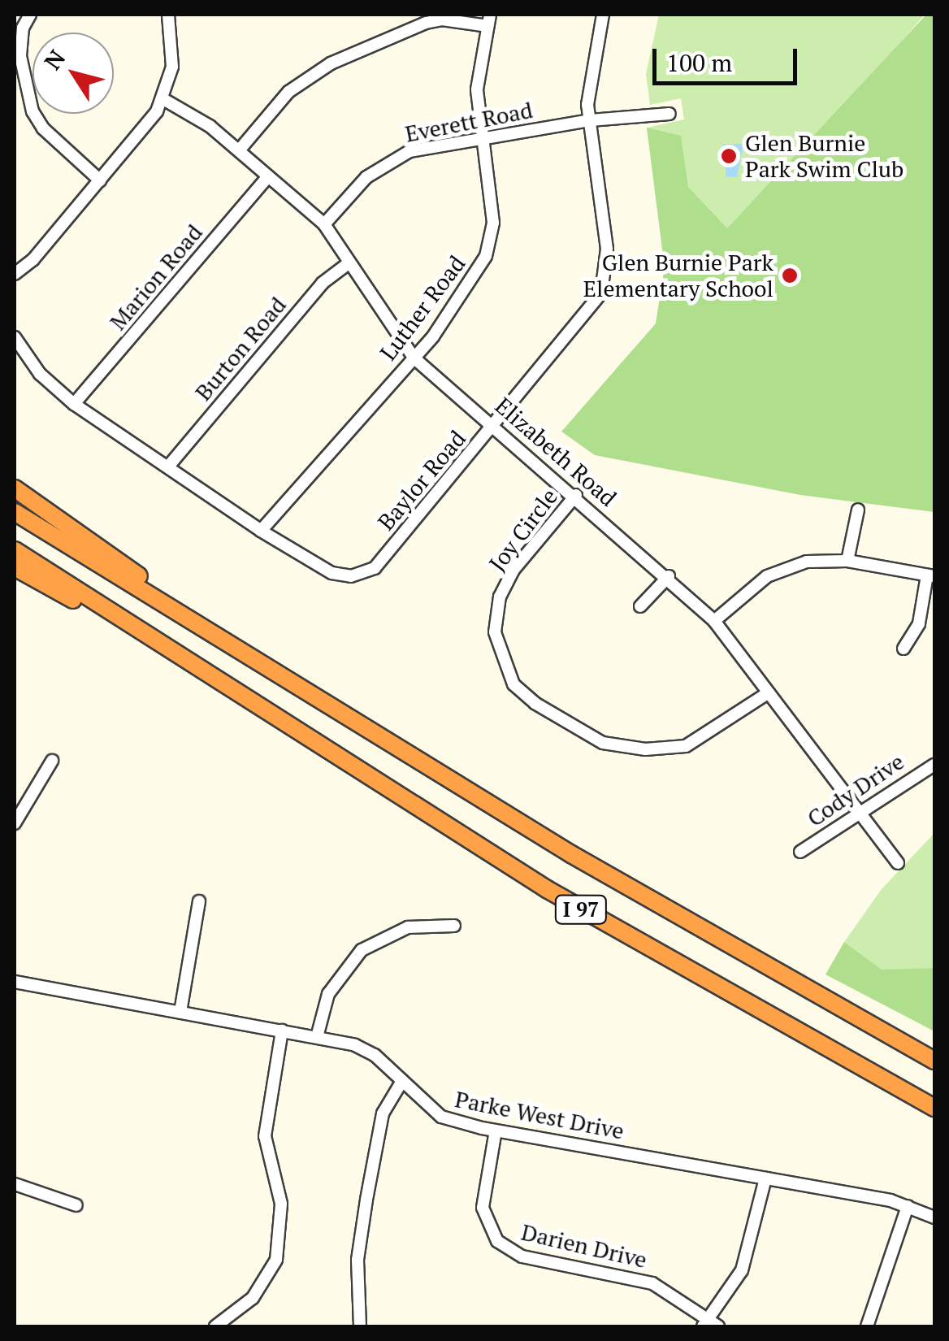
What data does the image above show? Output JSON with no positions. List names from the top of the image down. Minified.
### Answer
{"streets":{"highway":["I 97"],"street":["Everett Road","Marion Road","Luther Road","Burton Road","Elizabeth Road","Baylor Road","Joy Circle","Cody Drive","Parke West Drive","Darien Drive"]},"crossings":[["Everett Road","Luther Road"],["Everett Road","Elizabeth Road"],["Everett Road","Baylor Road"],["Marion Road","Elizabeth Road"],["Marion Road","Baylor Road"],["Luther Road","Elizabeth Road"],["Luther Road","Baylor Road"],["Burton Road","Elizabeth Road"],["Burton Road","Baylor Road"],["Elizabeth Road","Baylor Road"],["Elizabeth Road","Joy Circle"],["Elizabeth Road","Cody Drive"],["Parke West Drive","Darien Drive"]],"places":["Glen Burnie Park Swim Club","Glen Burnie Park Elementary School"],"scale_bar":"100 m","north":"top left"}
